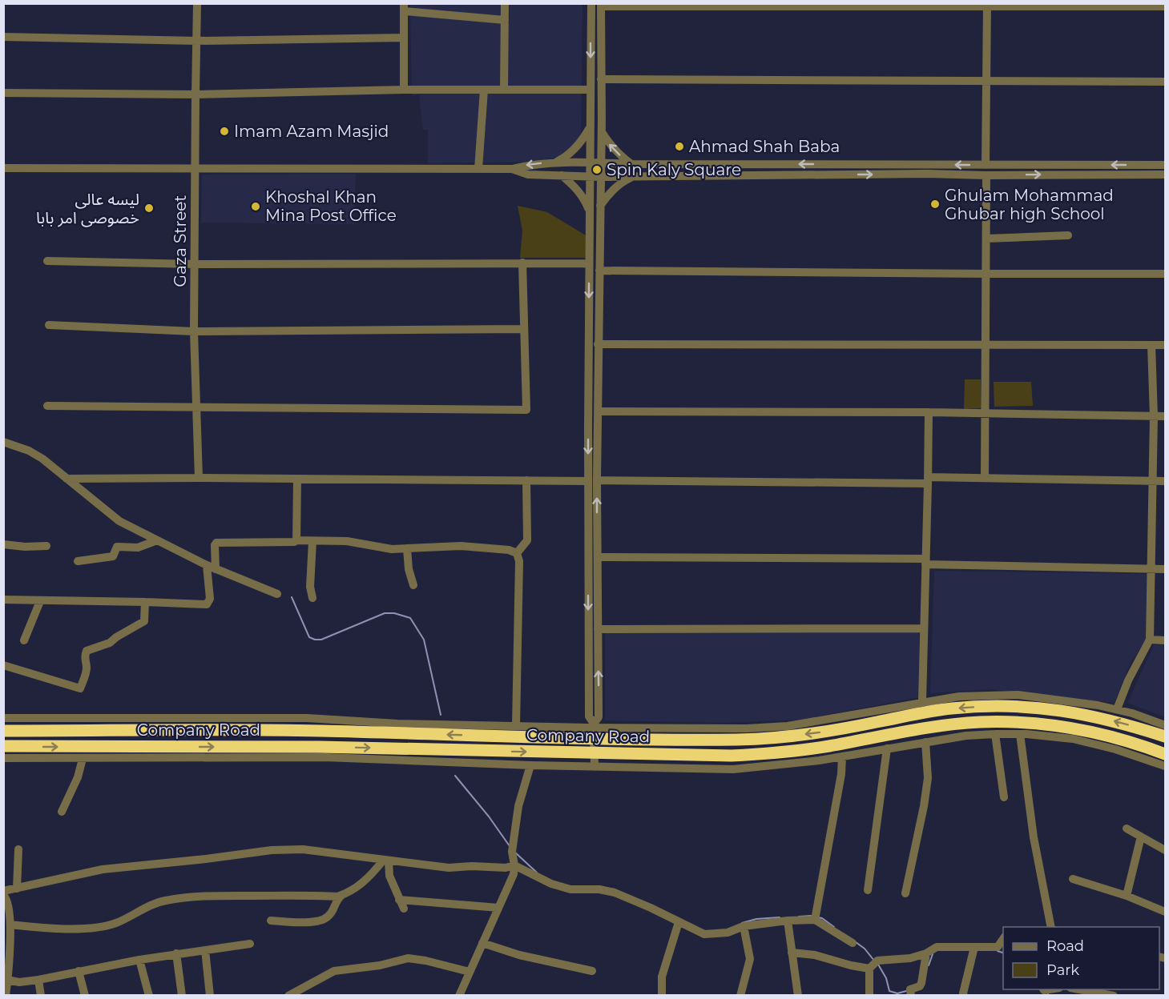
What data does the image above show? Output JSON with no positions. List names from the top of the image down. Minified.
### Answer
{"streets":{"highway":["Company Road"],"street":["Gaza Street"]},"places":["Imam Azam Masjid","Ahmad Shah Baba","Spin Kaly Square","Ghulam Mohammad Ghubar high School","Khoshal Khan Mina Post Office","لیسه عالی خصوصی امر بابا"],"legend":["Road","Park"]}
